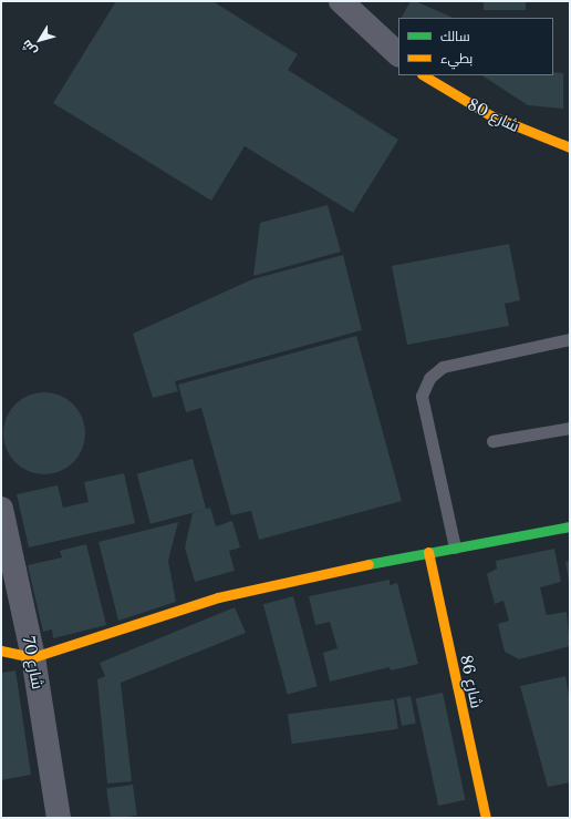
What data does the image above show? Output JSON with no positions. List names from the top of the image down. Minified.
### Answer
{"streets":{"street":["شارع 80","شارع 70","شارع 86"]},"legend":["سالك","بطيء"],"north":"bottom left"}
